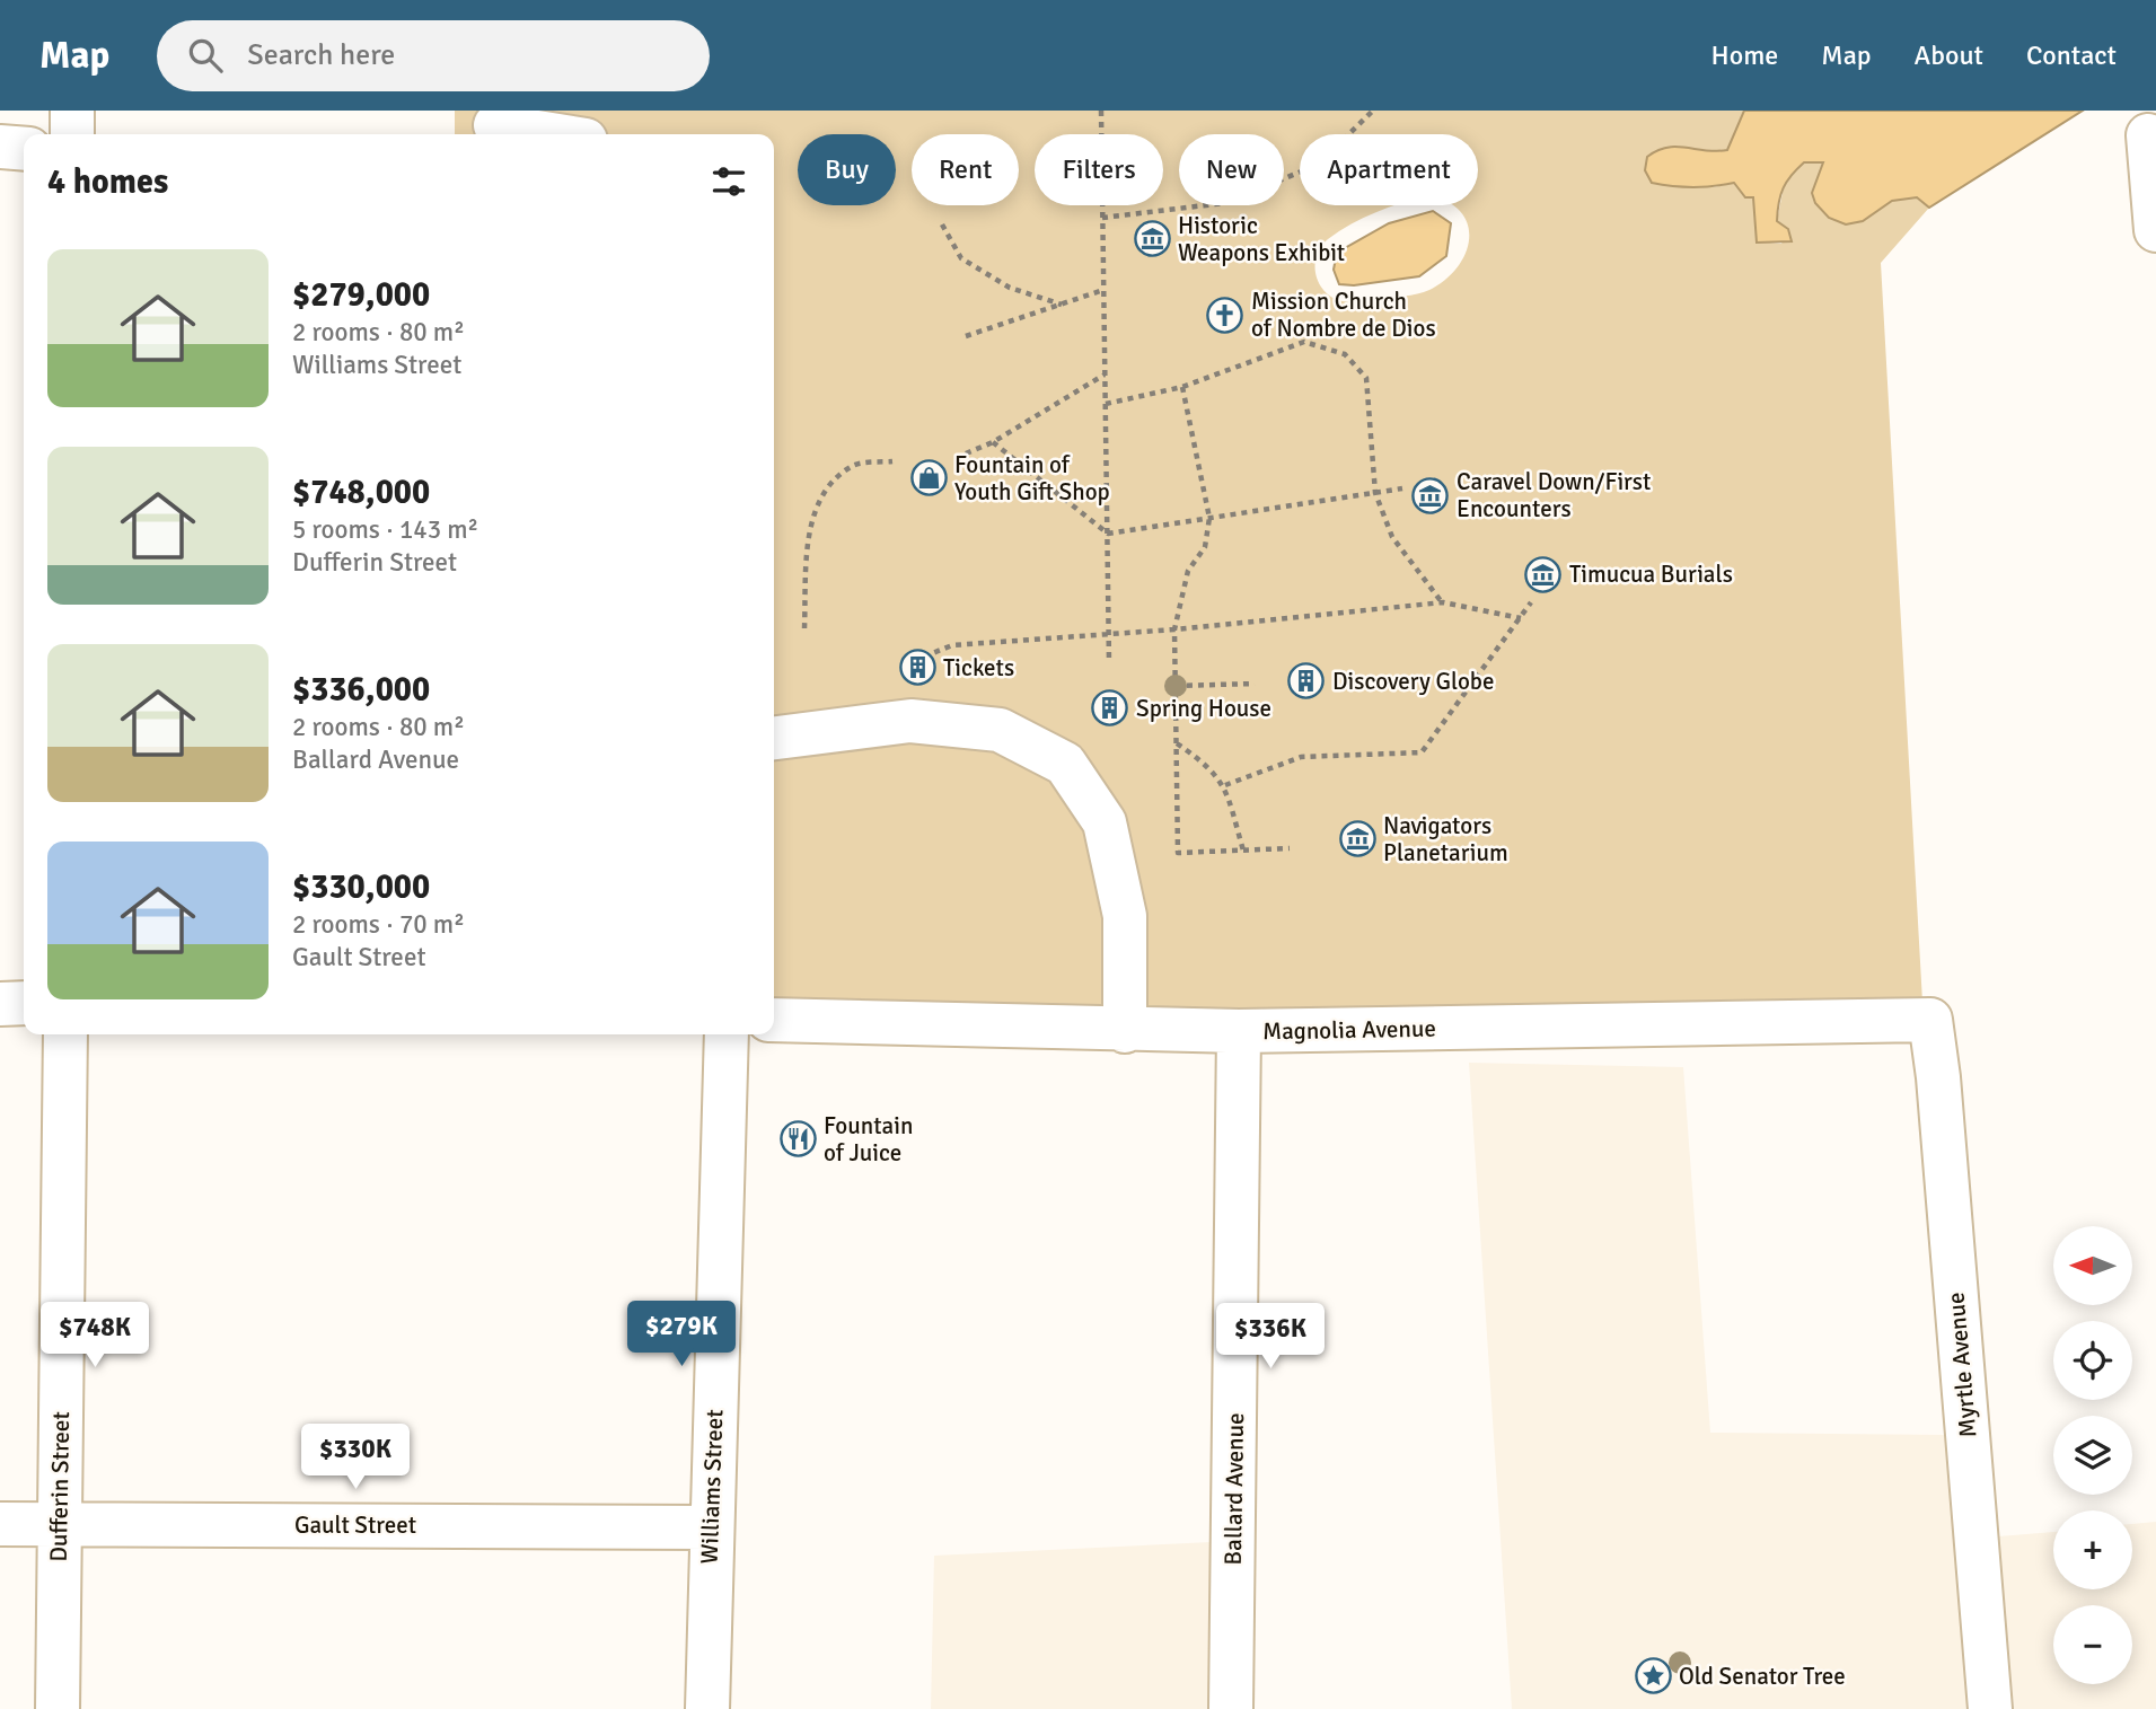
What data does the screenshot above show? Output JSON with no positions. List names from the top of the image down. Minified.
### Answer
{"streets":{"street":["Magnolia Avenue","Myrtle Avenue","Dufferin Street","Williams Street","Ballard Avenue","Gault Street"]},"crossings":[["Magnolia Avenue","Myrtle Avenue"],["Magnolia Avenue","Ballard Avenue"],["Dufferin Street","Gault Street"],["Williams Street","Gault Street"]],"places":{"museum":["Historic Weapons Exhibit","Caravel Down/First Encounters","Timucua Burials","Navigators Planetarium"],"church":["Mission Church of Nombre de Dios"],"shop":["Fountain of Youth Gift Shop"],"building":["Tickets","Discovery Globe","Spring House"],"restaurant":["Fountain of Juice"],"place":["Old Senator Tree"]},"north":"left","page":{"header":"Map","search":"Search here","nav":["Home","Map","About","Contact"],"chip":["Buy","Rent","Filters","New","Apartment"],"heading":"4 homes","list":[{"name":"$279,000","note":"2 rooms · 80 m² · Williams Street"},{"name":"$748,000","note":"5 rooms · 143 m² · Dufferin Street"},{"name":"$336,000","note":"2 rooms · 80 m² · Ballard Avenue"},{"name":"$330,000","note":"2 rooms · 70 m² · Gault Street"}],"map_buttons":["+","−"],"price":["$279K","$748K","$336K","$330K"]}}
